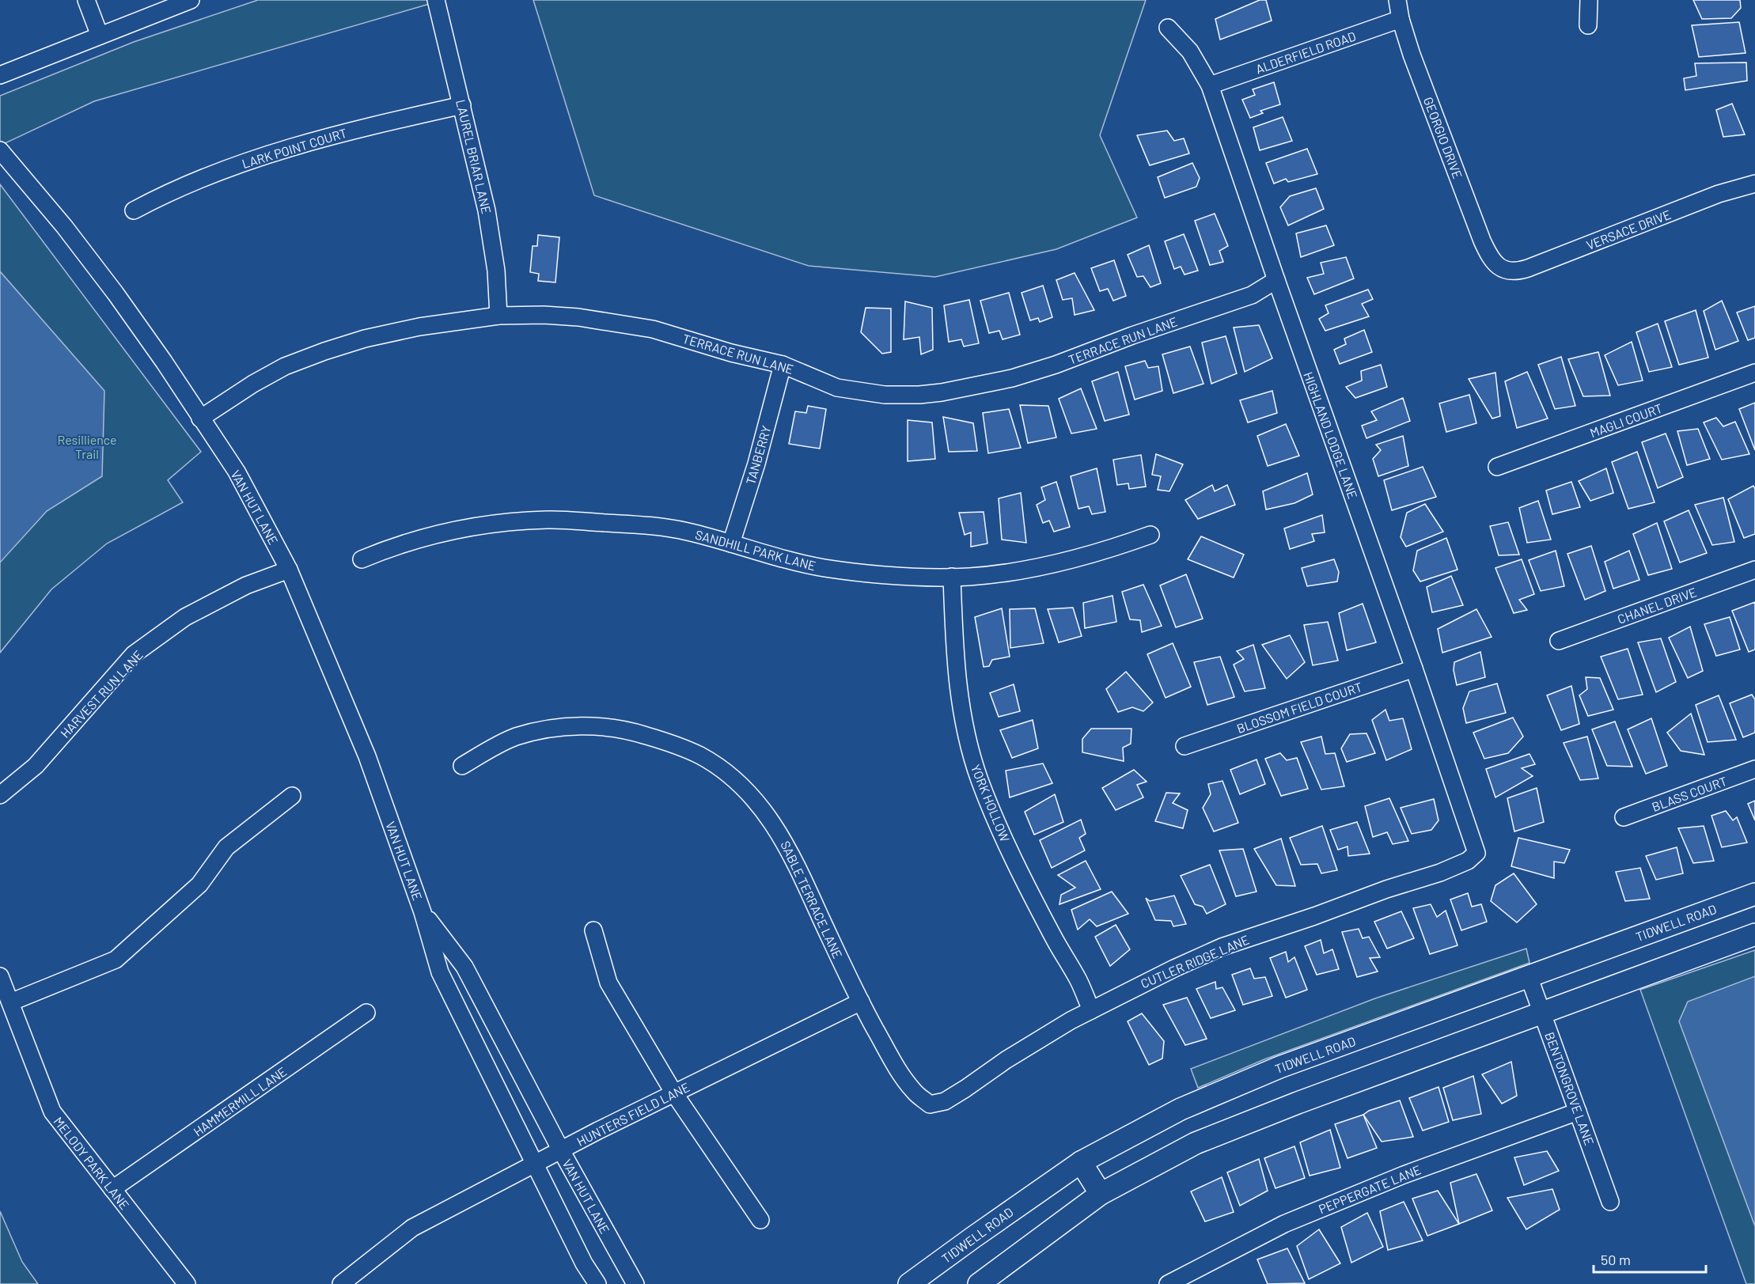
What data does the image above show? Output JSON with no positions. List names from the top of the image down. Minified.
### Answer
{"streets":{"main road":["TIDWELL ROAD"],"street":["ALDERFIELD ROAD","GEORGIO DRIVE","LARK POINT COURT","LAUREL BRIAR LANE","VERSACE DRIVE","TERRACE RUN LANE","MAGLI COURT","HIGHLAND LODGE LANE","TANBERRY","VAN HUT LANE","SANDHILL PARK LANE","CHANEL DRIVE","HARVEST RUN LANE","BLOSSOM FIELD COURT","BLASS COURT","YORK HOLLOW","SABLE TERRACE LANE","CUTLER RIDGE LANE","BENTONGROVE LANE","HAMMERMILL LANE","HUNTERS FIELD LANE","MELODY PARK LANE","PEPPERGATE LANE"]},"crossings":[["ALDERFIELD ROAD","GEORGIO DRIVE"],["ALDERFIELD ROAD","HIGHLAND LODGE LANE"],["GEORGIO DRIVE","VERSACE DRIVE"],["LARK POINT COURT","LAUREL BRIAR LANE"],["LAUREL BRIAR LANE","TERRACE RUN LANE"],["TERRACE RUN LANE","HIGHLAND LODGE LANE"],["TERRACE RUN LANE","TANBERRY"],["TERRACE RUN LANE","VAN HUT LANE"],["HIGHLAND LODGE LANE","BLOSSOM FIELD COURT"],["HIGHLAND LODGE LANE","CUTLER RIDGE LANE"],["TANBERRY","SANDHILL PARK LANE"],["VAN HUT LANE","HARVEST RUN LANE"],["VAN HUT LANE","HUNTERS FIELD LANE"],["SANDHILL PARK LANE","YORK HOLLOW"],["YORK HOLLOW","CUTLER RIDGE LANE"],["SABLE TERRACE LANE","CUTLER RIDGE LANE"],["SABLE TERRACE LANE","HUNTERS FIELD LANE"],["TIDWELL ROAD","BENTONGROVE LANE"],["BENTONGROVE LANE","PEPPERGATE LANE"],["HAMMERMILL LANE","MELODY PARK LANE"]],"parks":["Resillience Trail"],"scale_bar":"50 m"}
